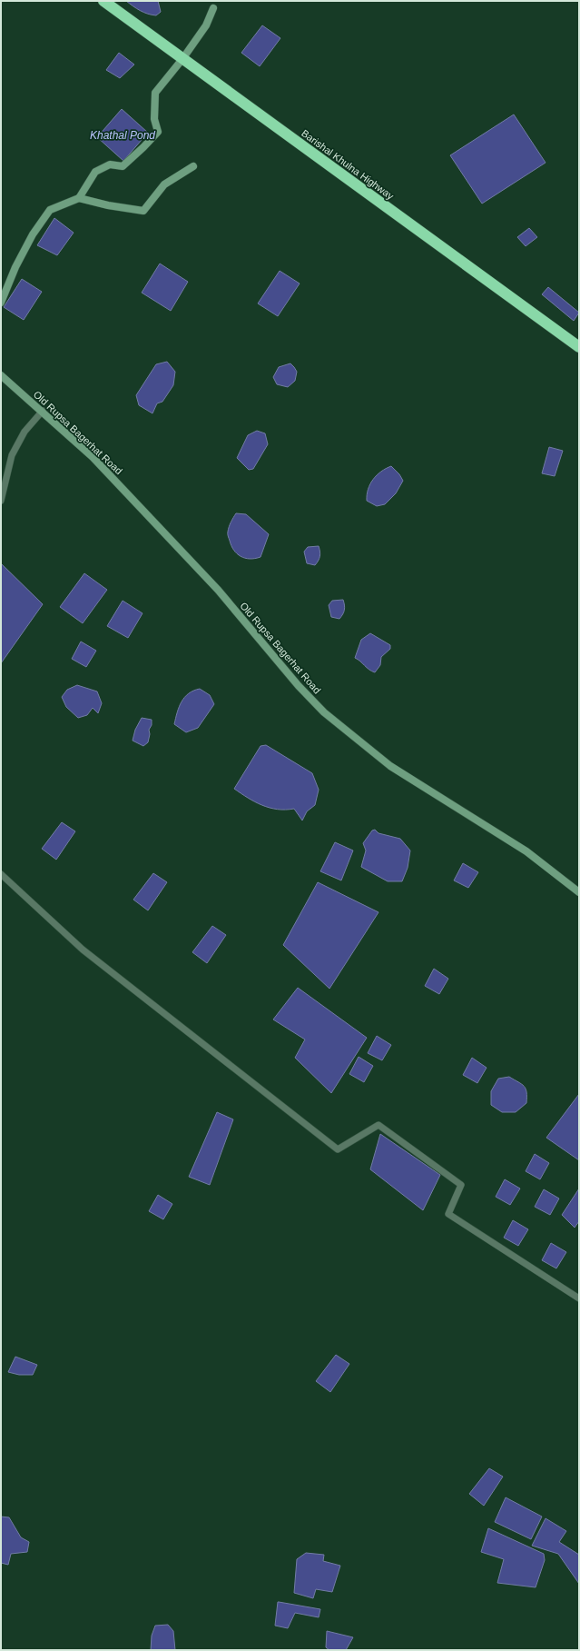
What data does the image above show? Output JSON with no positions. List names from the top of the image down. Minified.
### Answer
{"streets":{"highway":["Barishal Khulna Highway"],"street":["Old Rupsa Bagerhat Road"]},"water":["Khathal Pond"]}
